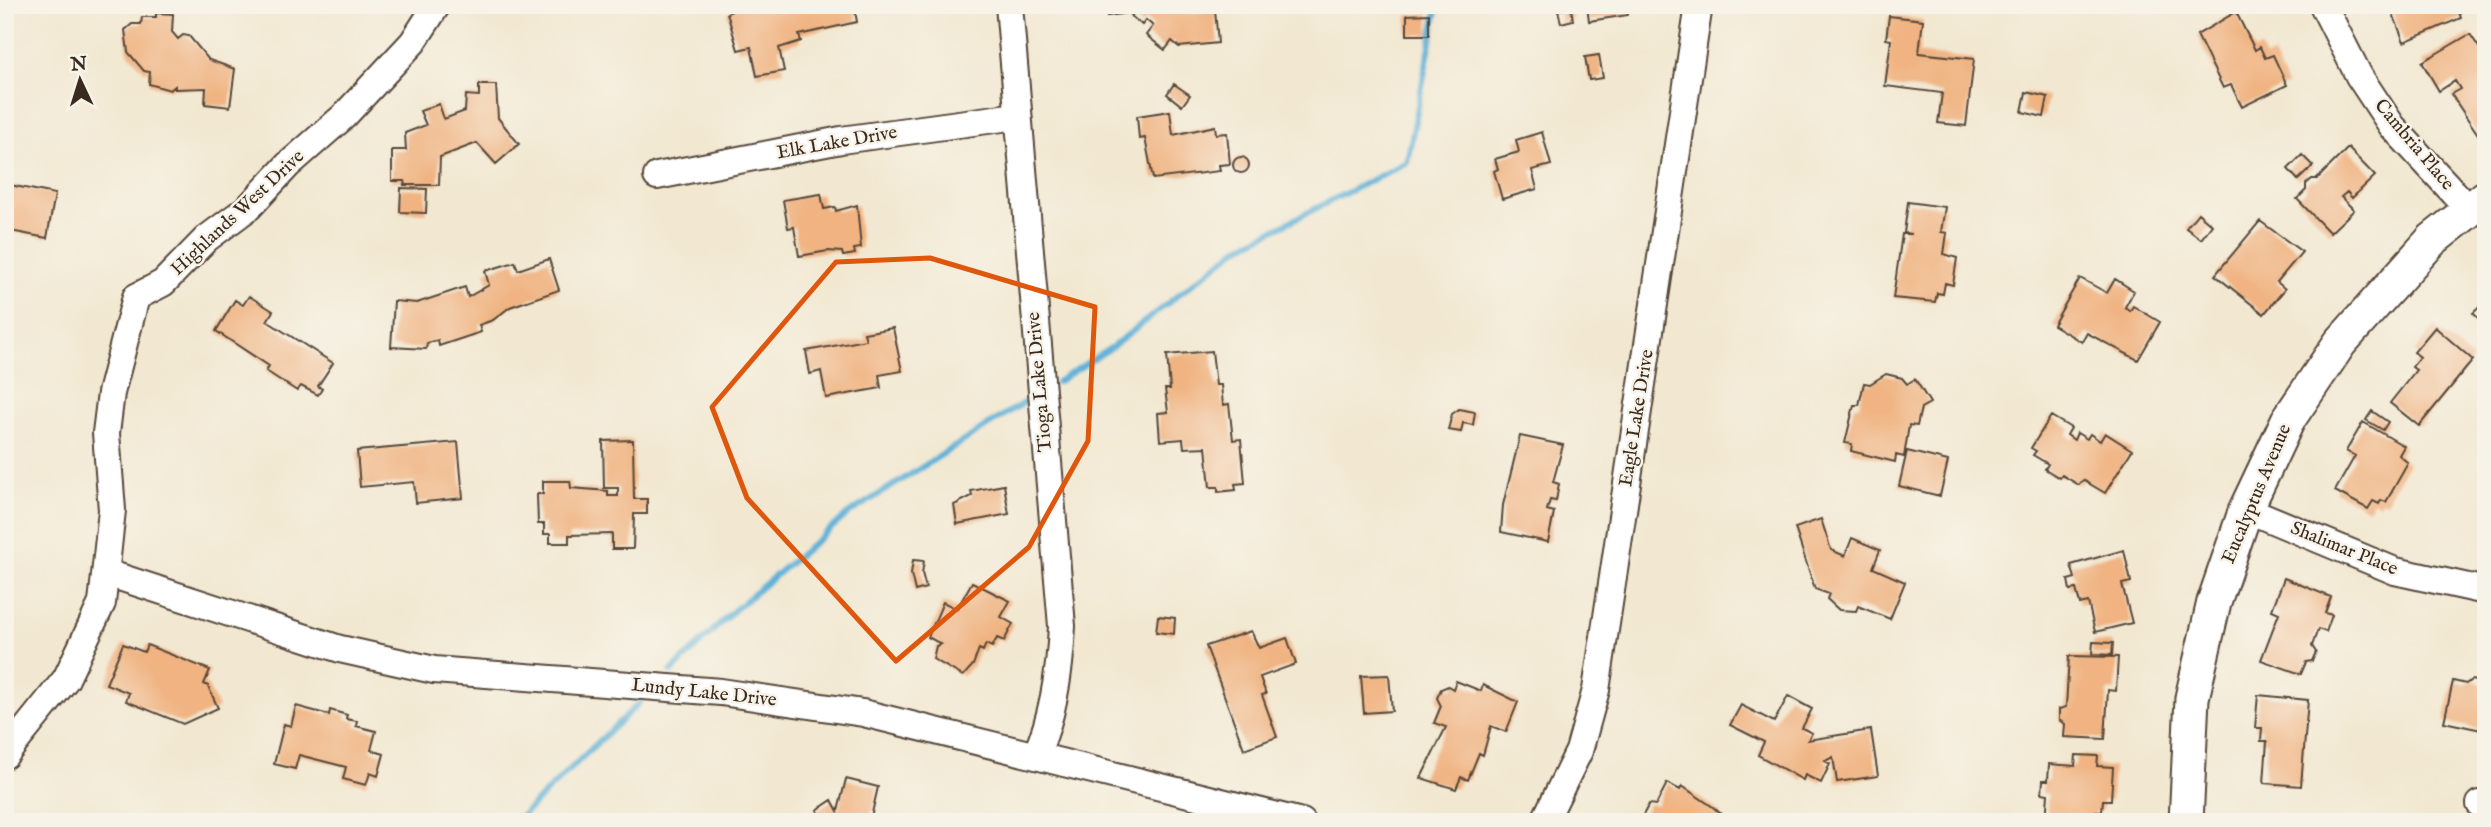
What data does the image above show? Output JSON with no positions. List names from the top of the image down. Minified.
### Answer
{"streets":{"street":["Elk Lake Drive","Cambria Place","Highlands West Drive","Tioga Lake Drive","Eagle Lake Drive","Eucalyptus Avenue","Shalimar Place","Lundy Lake Drive"]},"crossings":[["Elk Lake Drive","Tioga Lake Drive"],["Cambria Place","Eucalyptus Avenue"],["Highlands West Drive","Lundy Lake Drive"],["Tioga Lake Drive","Lundy Lake Drive"],["Eucalyptus Avenue","Shalimar Place"]],"north":"top"}
